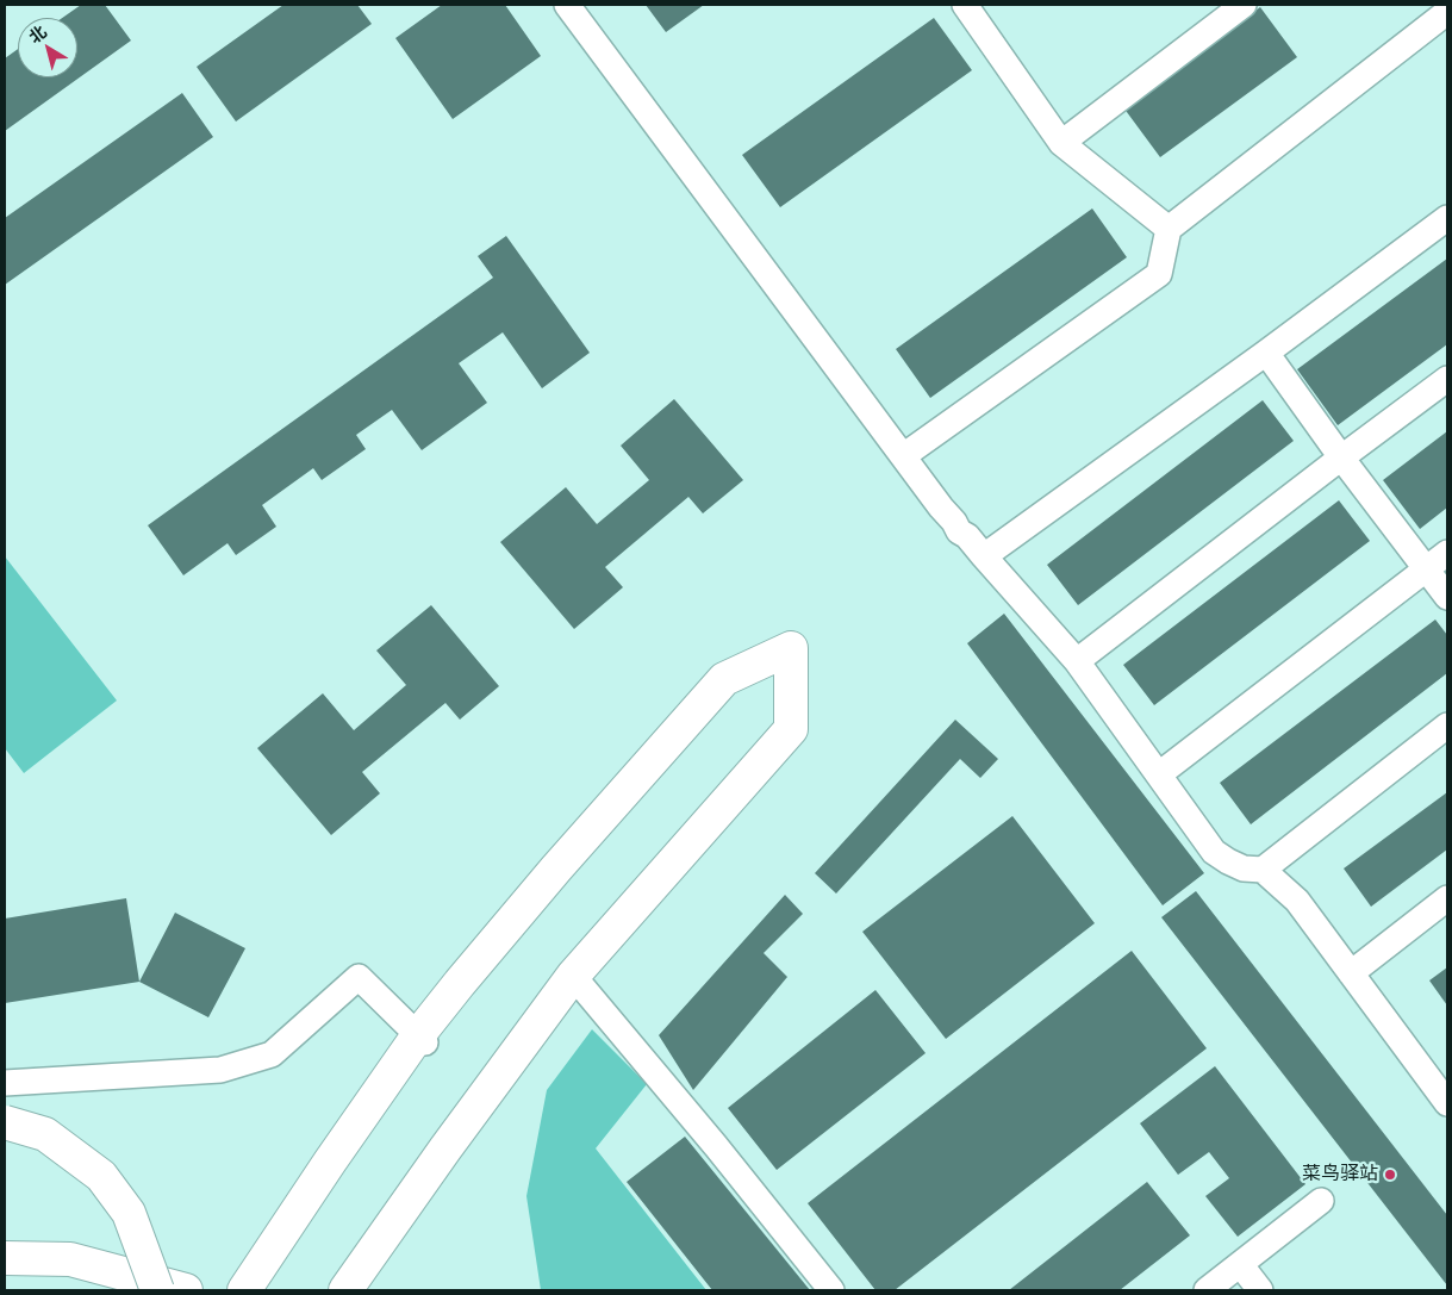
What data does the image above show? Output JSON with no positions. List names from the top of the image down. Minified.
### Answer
{"places":["菜鸟驿站"],"north":"top left"}
